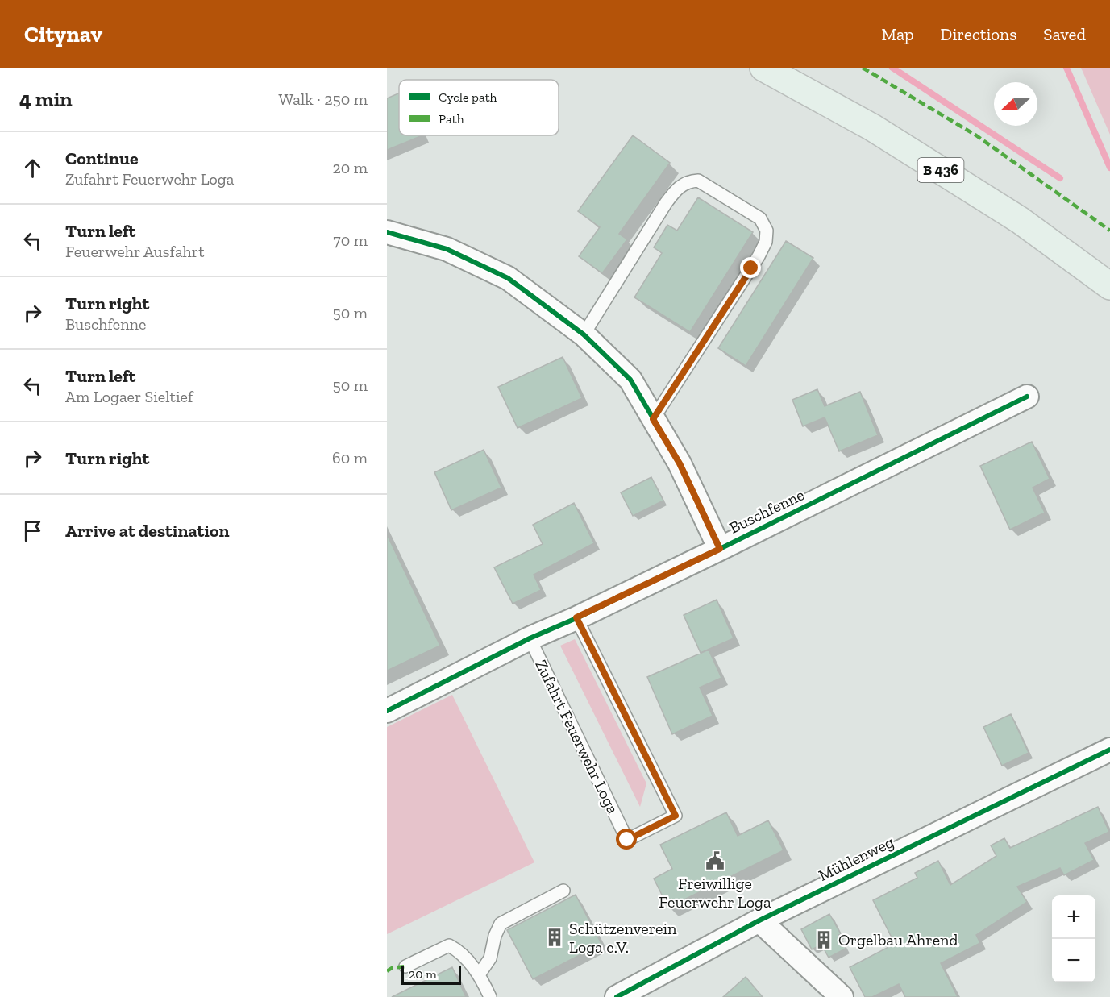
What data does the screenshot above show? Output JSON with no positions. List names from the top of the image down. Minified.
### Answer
{"streets":{"main road":["B 436"],"street":["Buschfenne","Mühlenweg"],"lane":["Zufahrt Feuerwehr Loga"]},"crossings":[["Buschfenne","Zufahrt Feuerwehr Loga"]],"places":{"public building":["Freiwillige Feuerwehr Loga"],"building":["Schützenverein Loga e.V.","Orgelbau Ahrend"]},"legend":["Cycle path","Path"],"scale_bar":"20 m","north":"left","page":{"header":"Citynav","nav":["Map","Directions","Saved"],"heading":["4 min","Walk · 250 m"],"list":[["Continue","Zufahrt Feuerwehr Loga","20 m"],["Turn left","Feuerwehr Ausfahrt","70 m"],["Turn right","Buschfenne","50 m"],["Turn left","Am Logaer Sieltief","50 m"],["Turn right","60 m"],"Arrive at destination"],"map_buttons":["+","−"],"scale":"20 m"}}
